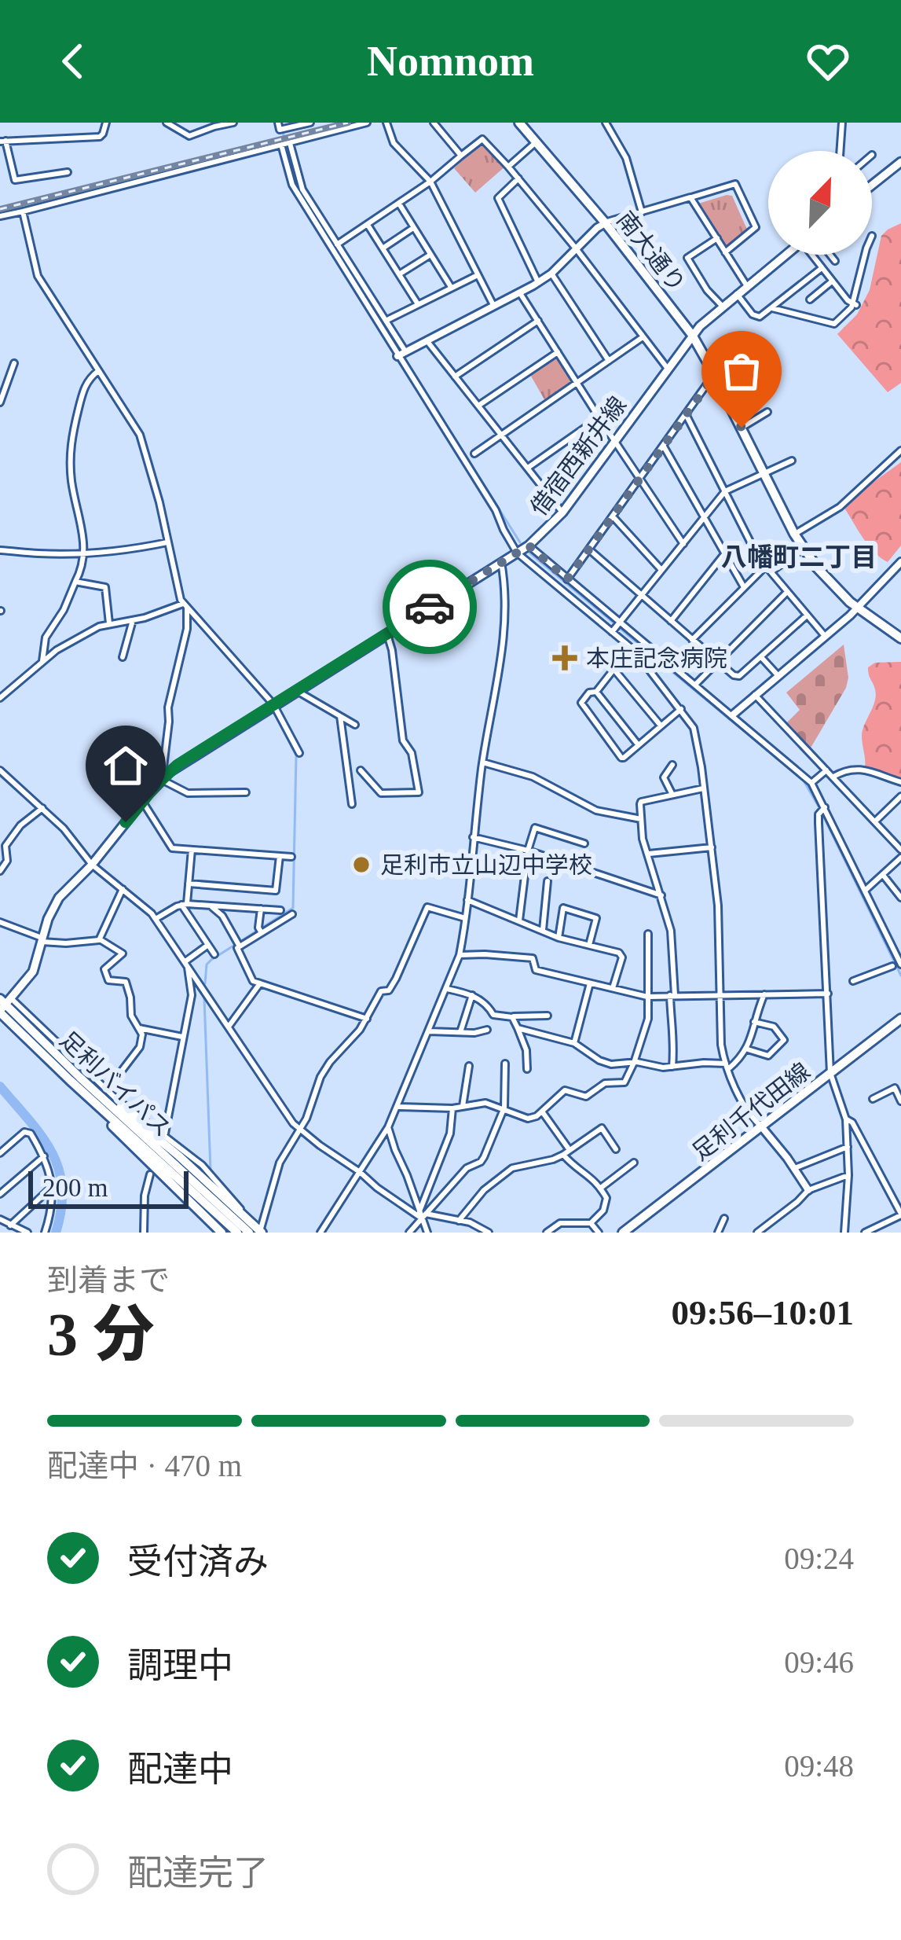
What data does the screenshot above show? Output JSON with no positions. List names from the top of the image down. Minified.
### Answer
{"streets":{"main road":["南大通り","借宿西新井線","足利バイパス","足利千代田線"]},"crossings":[["南大通り","借宿西新井線"],["借宿西新井線","足利バイパス"]],"districts":["八幡町二丁目"],"places":{"health":["本庄記念病院"],"other":["足利市立山辺中学校"]},"scale_bar":"200 m","north":"top right","page":{"header":"Nomnom","scale":"200 m","heading":["3 分","到着まで","09:56–10:01"],"bar":"配達中 · 470 m","list":[["受付済み","09:24"],["調理中","09:46"],["配達中","09:48"],"配達完了"]}}
